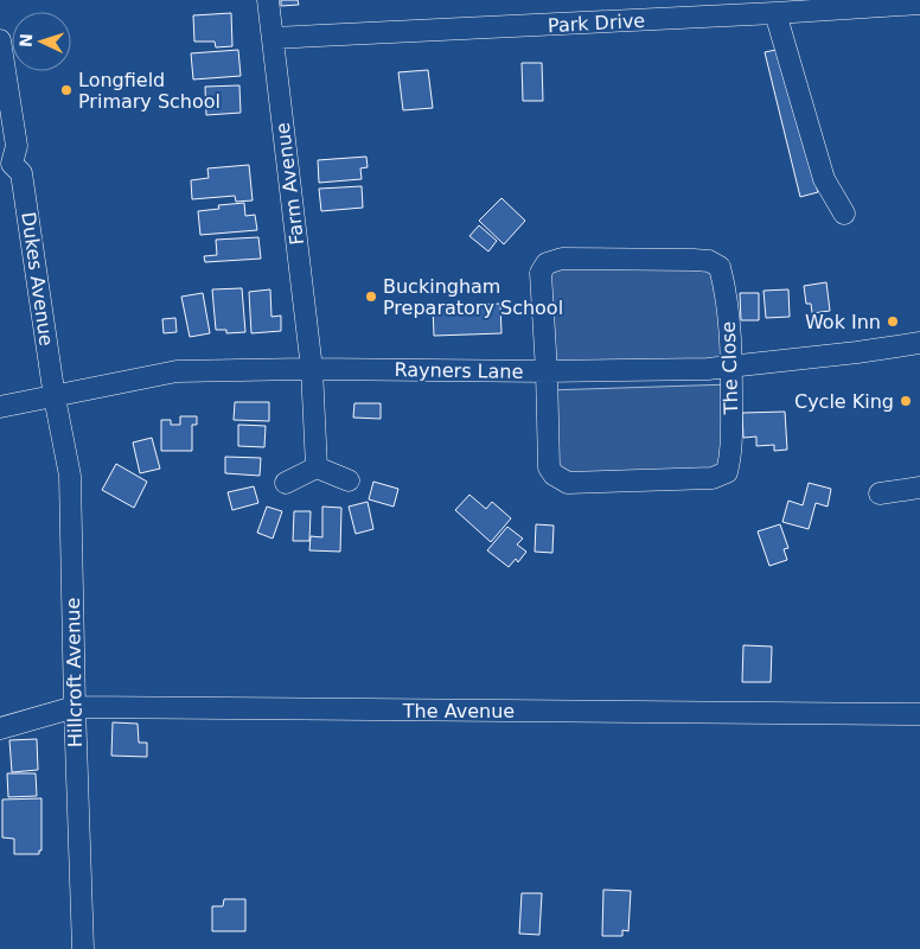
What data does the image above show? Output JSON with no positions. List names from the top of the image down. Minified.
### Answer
{"streets":{"street":["Park Drive","Farm Avenue","Dukes Avenue","The Close","Rayners Lane","Hillcroft Avenue","The Avenue"]},"crossings":[["Park Drive","Farm Avenue"],["Farm Avenue","Rayners Lane"],["Dukes Avenue","Rayners Lane"],["Dukes Avenue","Hillcroft Avenue"],["The Close","Rayners Lane"],["Rayners Lane","Hillcroft Avenue"],["Hillcroft Avenue","The Avenue"]],"places":["Longfield Primary School","Buckingham Preparatory School","Wok Inn","Cycle King"],"north":"left"}
